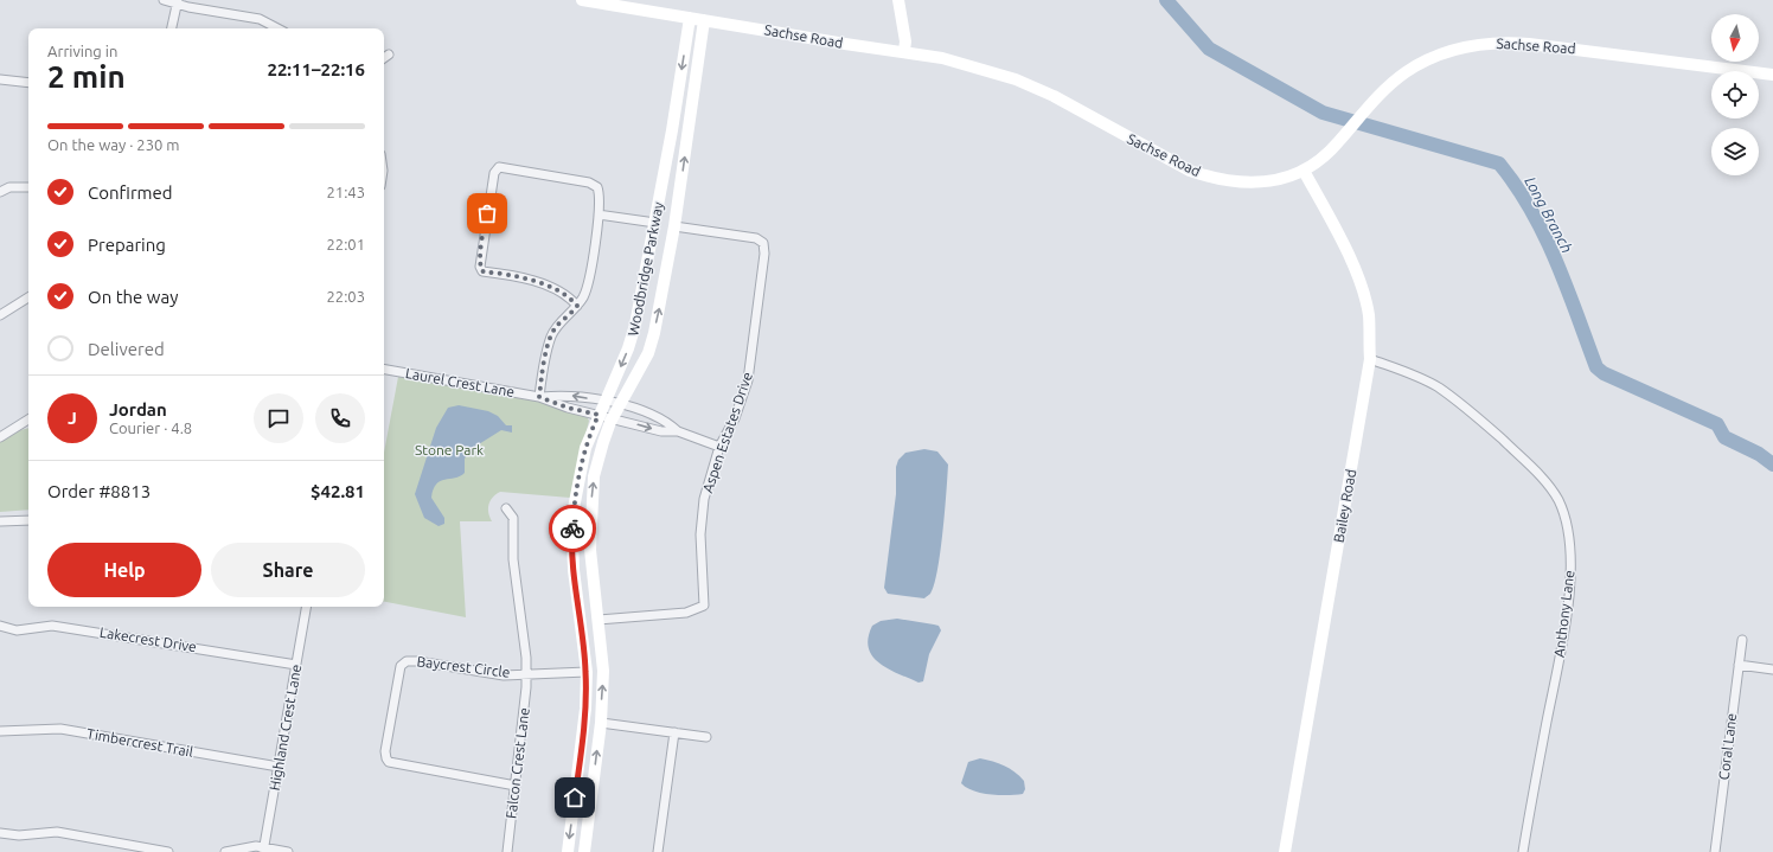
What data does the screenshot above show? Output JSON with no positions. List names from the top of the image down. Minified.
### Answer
{"streets":{"main road":["Sachse Road","Woodbridge Parkway","Bailey Road"],"street":["Laurel Crest Lane","Aspen Estates Drive","Anthony Lane","Lakecrest Drive","Baycrest Circle","Highland Crest Lane","Timbercrest Trail","Coral Lane","Falcon Crest Lane"]},"crossings":[["Sachse Road","Woodbridge Parkway"],["Sachse Road","Bailey Road"],["Woodbridge Parkway","Laurel Crest Lane"],["Woodbridge Parkway","Aspen Estates Drive"],["Woodbridge Parkway","Baycrest Circle"],["Bailey Road","Anthony Lane"],["Lakecrest Drive","Highland Crest Lane"],["Baycrest Circle","Falcon Crest Lane"],["Highland Crest Lane","Timbercrest Trail"]],"water":["Long Branch"],"parks":["Stone Park"],"north":"bottom","page":{"heading":["2 min","Arriving in","22:11–22:16"],"panel":["Jordan","Courier · 4.8","Order #8813","$42.81"],"bar":"On the way · 230 m","list":[["Confirmed","21:43"],["Preparing","22:01"],["On the way","22:03"],"Delivered"],"round":"J","buttons":["Help","Share"]}}
